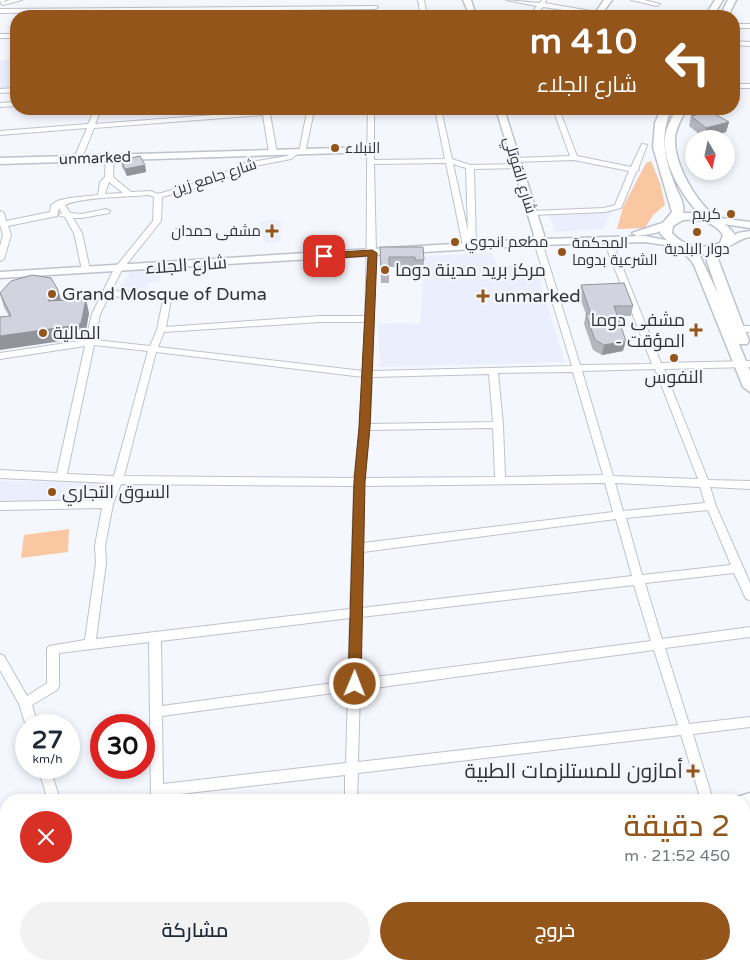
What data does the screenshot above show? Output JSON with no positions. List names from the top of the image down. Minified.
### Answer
{"streets":{"street":["unmarked","شارع القوتلي","شارع جامع زين","شارع الجلاء"]},"crossings":[["unmarked","شارع جامع زين"],["شارع القوتلي","شارع الجلاء"],["شارع جامع زين","شارع الجلاء"]],"places":{"other":["النبلاء","كريم","دوار البلدية","مطعم انجوي","المحكمة الشرعية بدوما","مركز بريد مدينة دوما","Grand Mosque of Duma","المالية","النفوس","السوق التجاري"],"health":["مشفى حمدان","unmarked","مشفى دوما - المؤقت","أمازون للمستلزمات الطبية"]},"north":"bottom","page":{"turn":["410 m","شارع الجلاء"],"speed":"27 km/h","limit":"30","heading":["2 دقيقة","450 m · 21:52"],"buttons":["خروج","مشاركة"]}}
